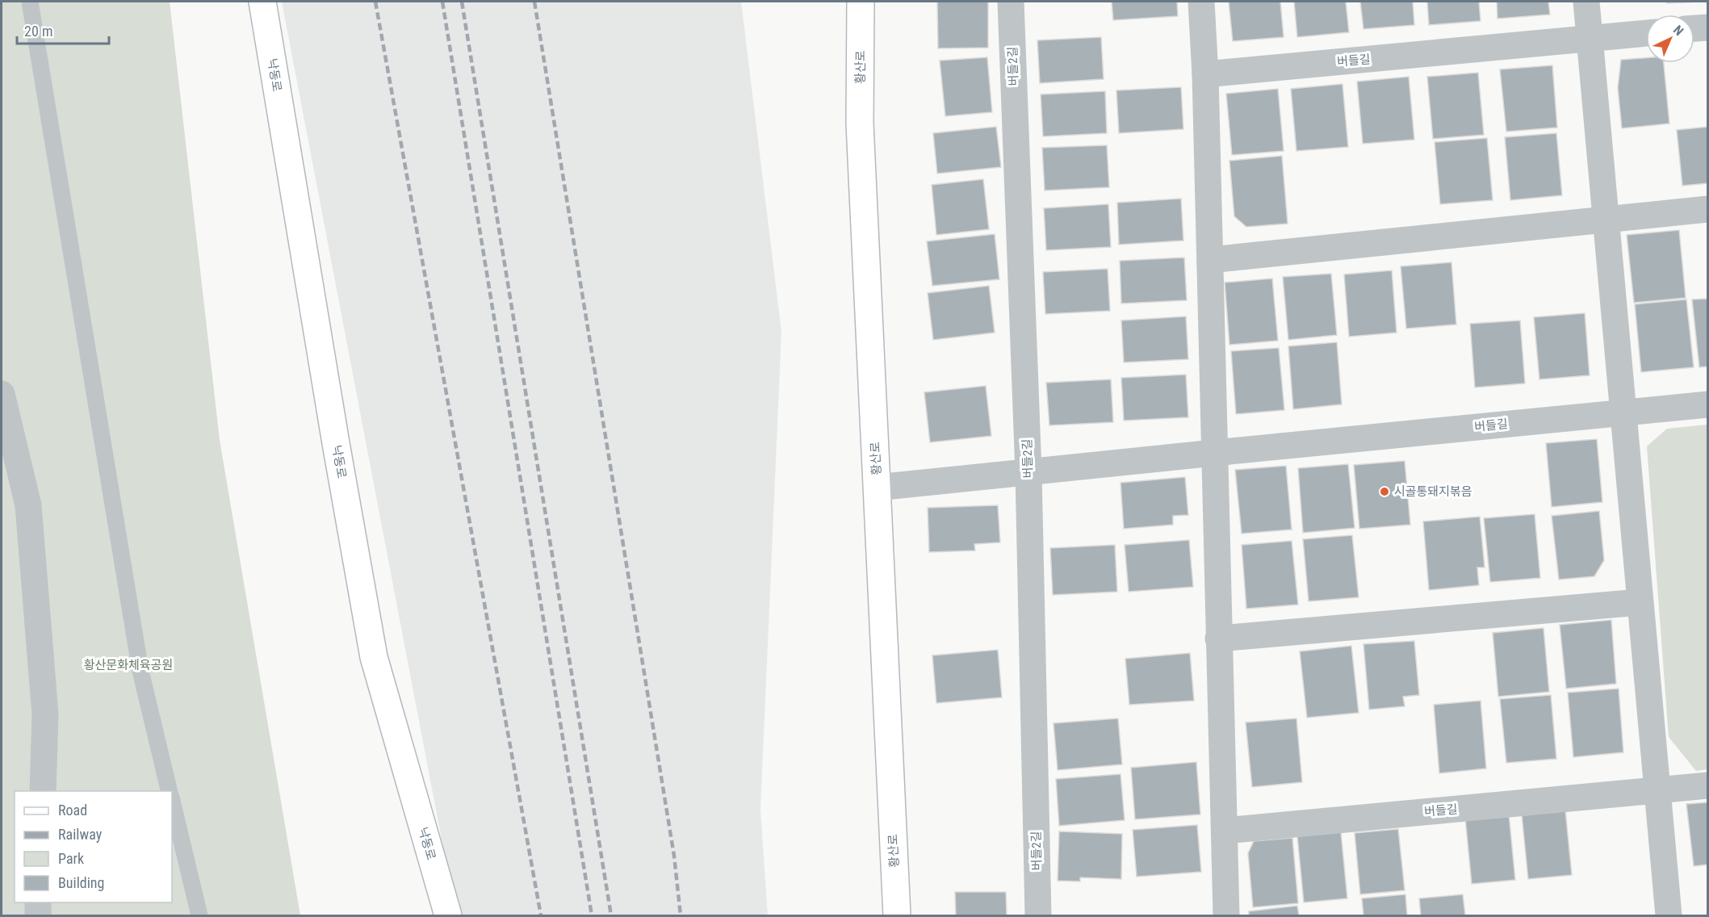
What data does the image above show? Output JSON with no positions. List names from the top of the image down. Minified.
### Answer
{"streets":{"street":["버들길","버들2길","황산로","낙동로"]},"crossings":[["버들길","버들2길"],["버들길","황산로"]],"parks":["황산문화체육공원"],"places":["시골통돼지볶음"],"legend":["Road","Railway","Park","Building"],"scale_bar":"20 m","north":"top right"}
